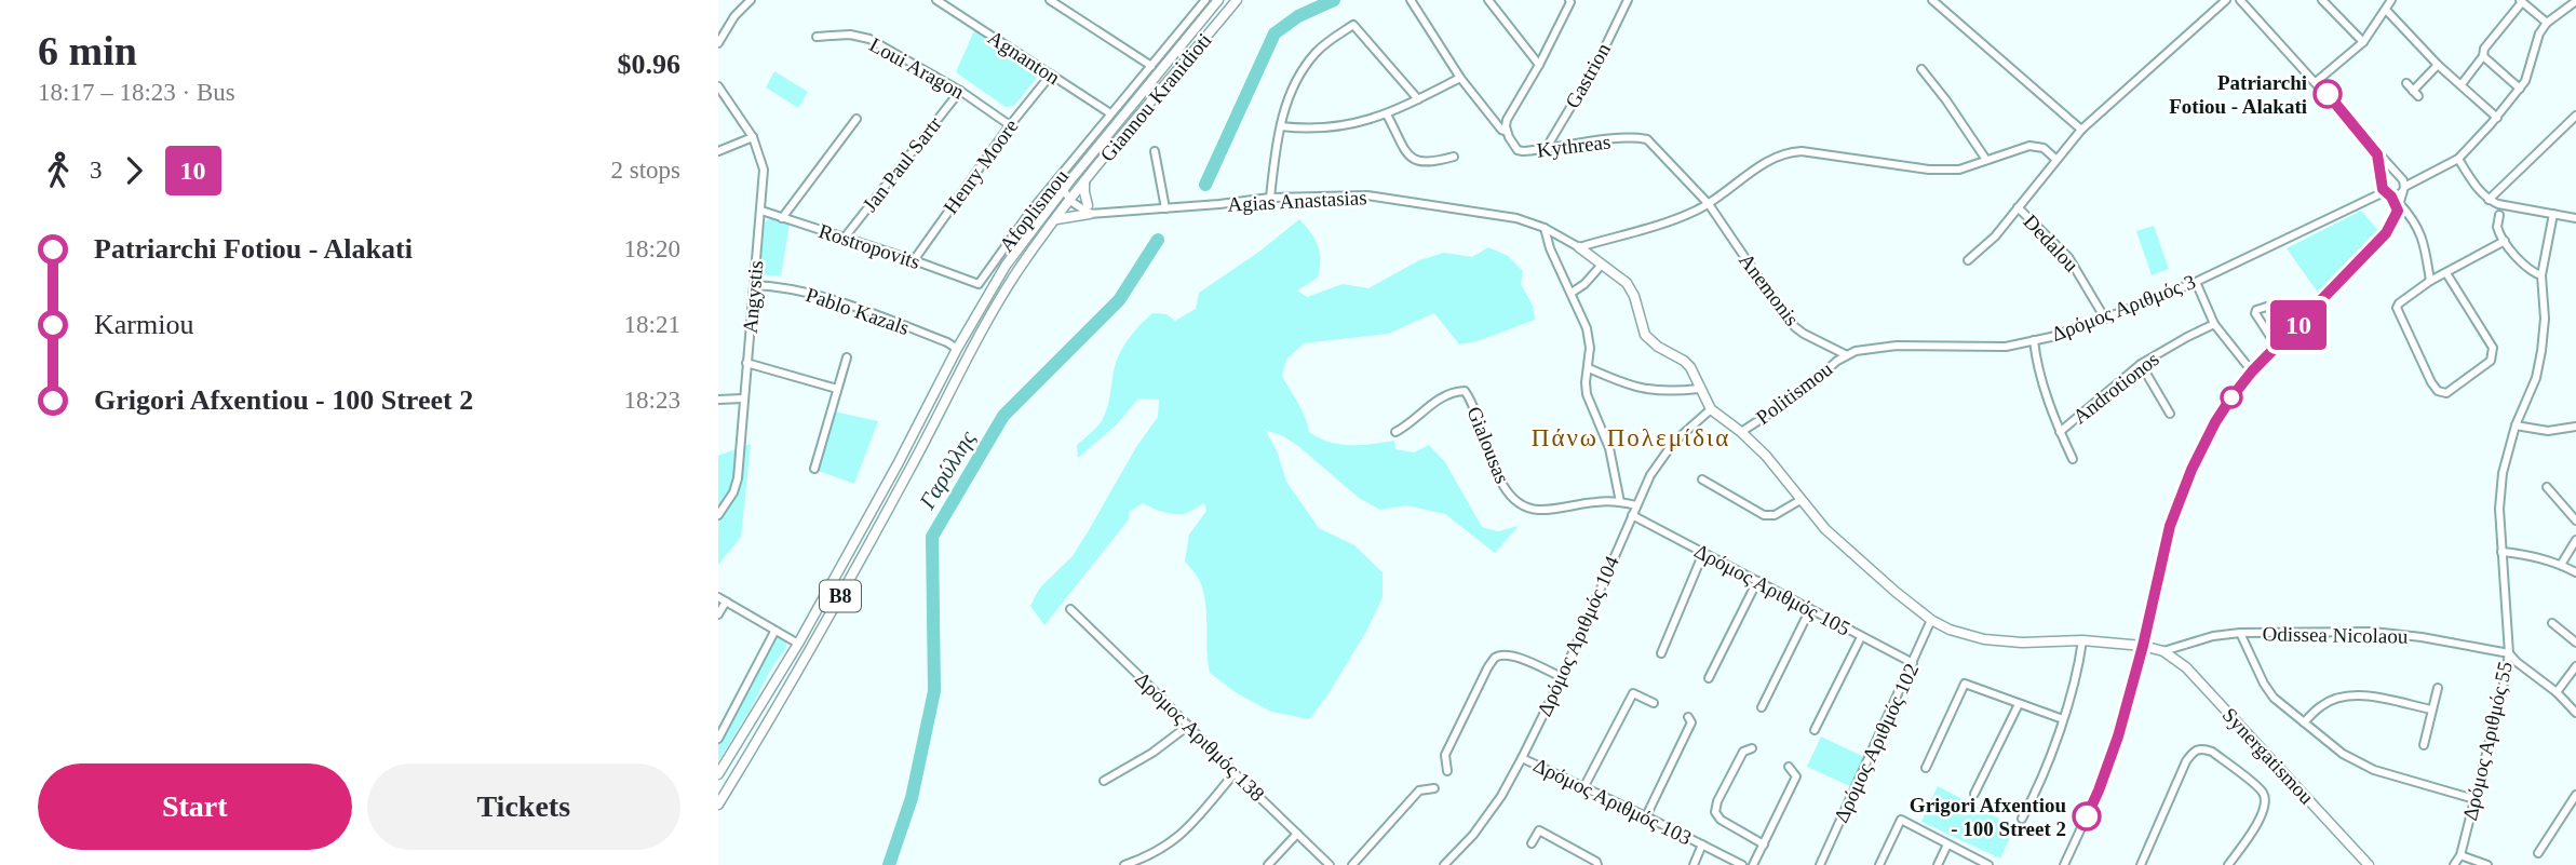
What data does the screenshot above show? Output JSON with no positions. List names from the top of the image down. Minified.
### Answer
{"streets":{"main road":["Giannou Kranidioti","Agias Anastasias","B8","Synergatismou"],"street":["Agnanton","Loui Aragon","Gastrion","Kythreas","Jan Paul Sartr","Henry Moore","Afoplismou","Dedalou","Rostropovits","Anemonis","Angystis","Δρόμος Αριθμός 3","Pablo Kazals","Androtionos","Politismou","Gialousas","Δρόμος Αριθμός 105","Odissea Nicolaou","Δρόμος Αριθμός 104","Δρόμος Αριθμός 138","Δρόμος Αριθμός 55","Δρόμος Αριθμός 102","Δρόμος Αριθμός 103"]},"crossings":[["Agnanton","Henry Moore"],["Agnanton","Afoplismou"],["Loui Aragon","Jan Paul Sartr"],["Loui Aragon","Henry Moore"],["Gastrion","Kythreas"],["Giannou Kranidioti","B8"],["Kythreas","Anemonis"],["Jan Paul Sartr","Rostropovits"],["Henry Moore","Rostropovits"],["Agias Anastasias","Δρόμος Αριθμός 104"],["Afoplismou","Rostropovits"],["Dedalou","Δρόμος Αριθμός 3"],["Rostropovits","Angystis"],["Anemonis","Δρόμος Αριθμός 3"],["Anemonis","Politismou"],["Angystis","Pablo Kazals"],["Δρόμος Αριθμός 3","Politismou"],["Pablo Kazals","B8"],["Gialousas","Δρόμος Αριθμός 104"],["Δρόμος Αριθμός 105","Δρόμος Αριθμός 104"],["Δρόμος Αριθμός 105","Δρόμος Αριθμός 102"],["Odissea Nicolaou","Δρόμος Αριθμός 55"],["Odissea Nicolaou","Synergatismou"],["Δρόμος Αριθμός 104","Δρόμος Αριθμός 103"]],"districts":["Πάνω Πολεμίδια"],"water":["Γαρύλλης"],"places":["Patriarchi Fotiou - Alakati","Grigori Afxentiou - 100 Street 2"],"lines":["bus line 10"],"page":{"heading":["6 min","18:17 – 18:23 · Bus","$0.96"],"on_map":"10","legs":["3","10","2 stops"],"list":[{"name":"Patriarchi Fotiou - Alakati","value":"18:20"},{"name":"Karmiou","value":"18:21"},{"name":"Grigori Afxentiou - 100 Street 2","value":"18:23"}],"buttons":["Start","Tickets"]}}
